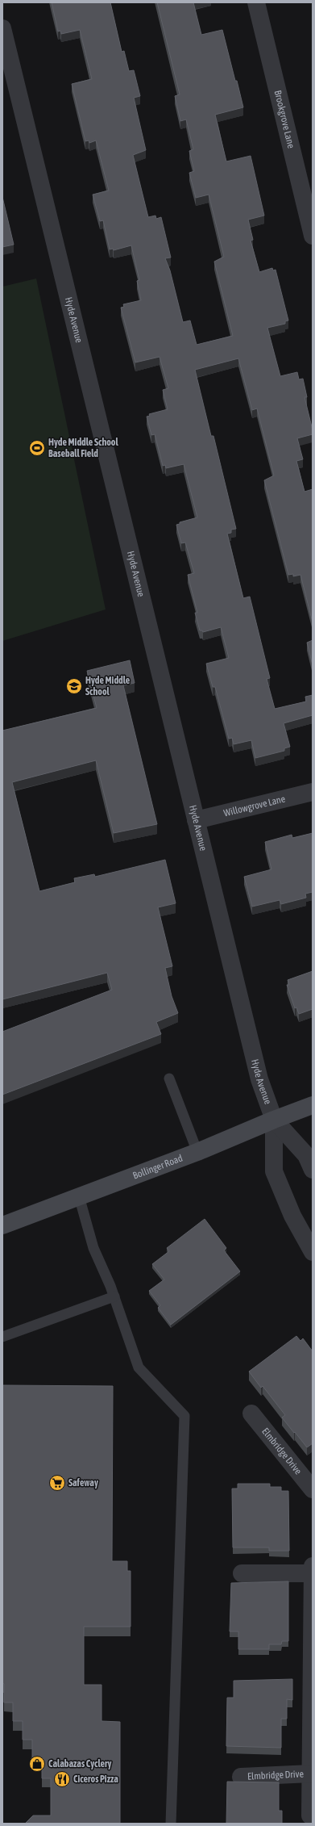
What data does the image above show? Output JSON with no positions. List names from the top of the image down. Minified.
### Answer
{"streets":{"main road":["Bollinger Road"],"street":["Brookgrove Lane","Hyde Avenue","Willowgrove Lane","Elmbridge Drive"]},"crossings":[["Hyde Avenue","Willowgrove Lane"],["Hyde Avenue","Bollinger Road"]],"places":{"sports":["Hyde Middle School Baseball Field"],"school or university":["Hyde Middle School"],"supermarket":["Safeway"],"shop":["Calabazas Cyclery"],"restaurant":["Ciceros Pizza"]}}
